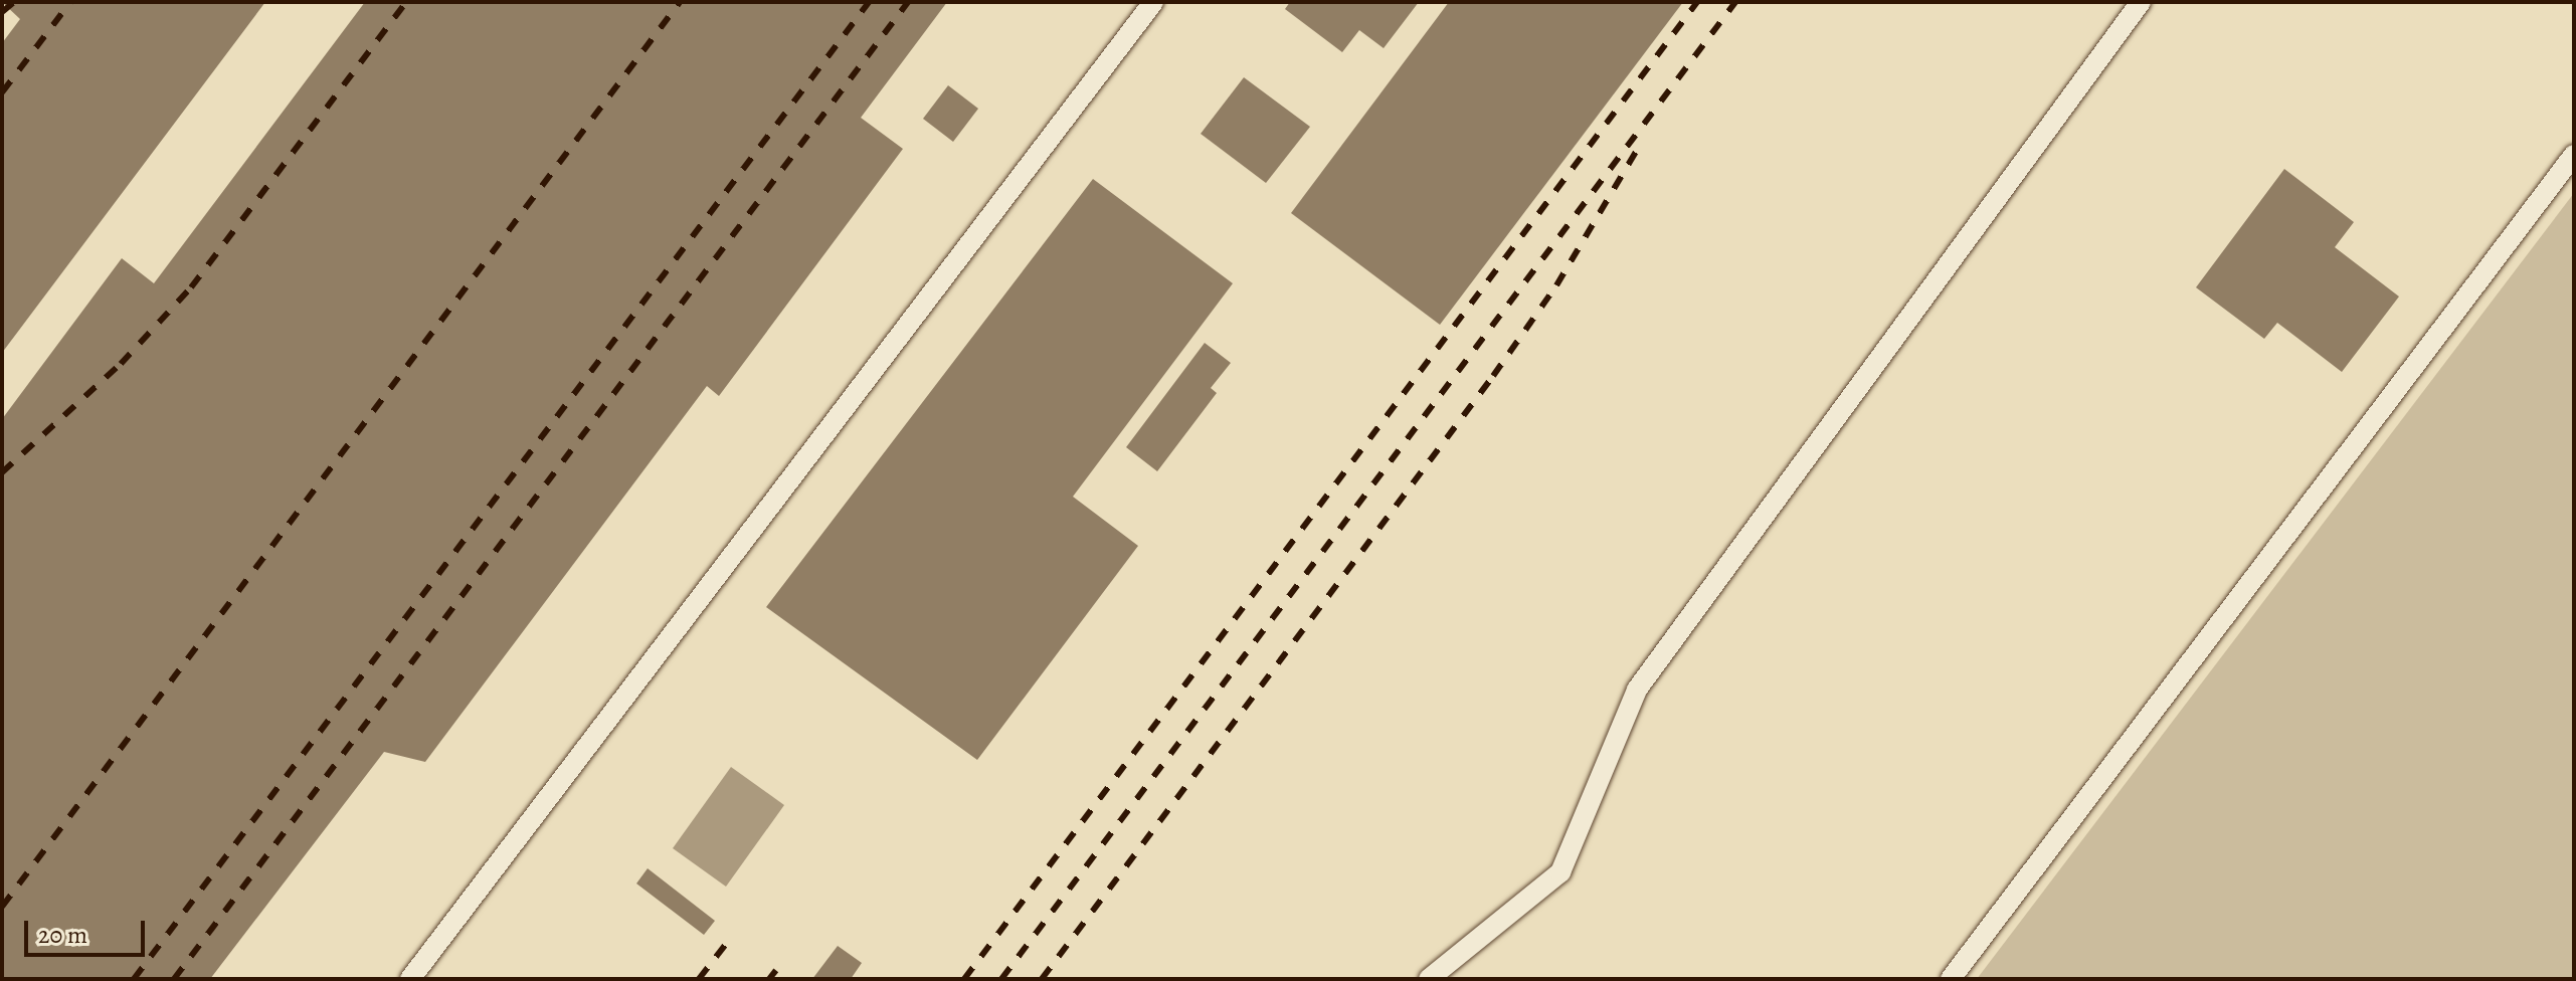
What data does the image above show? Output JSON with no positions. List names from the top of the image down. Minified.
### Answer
{"scale_bar":"20 m"}
